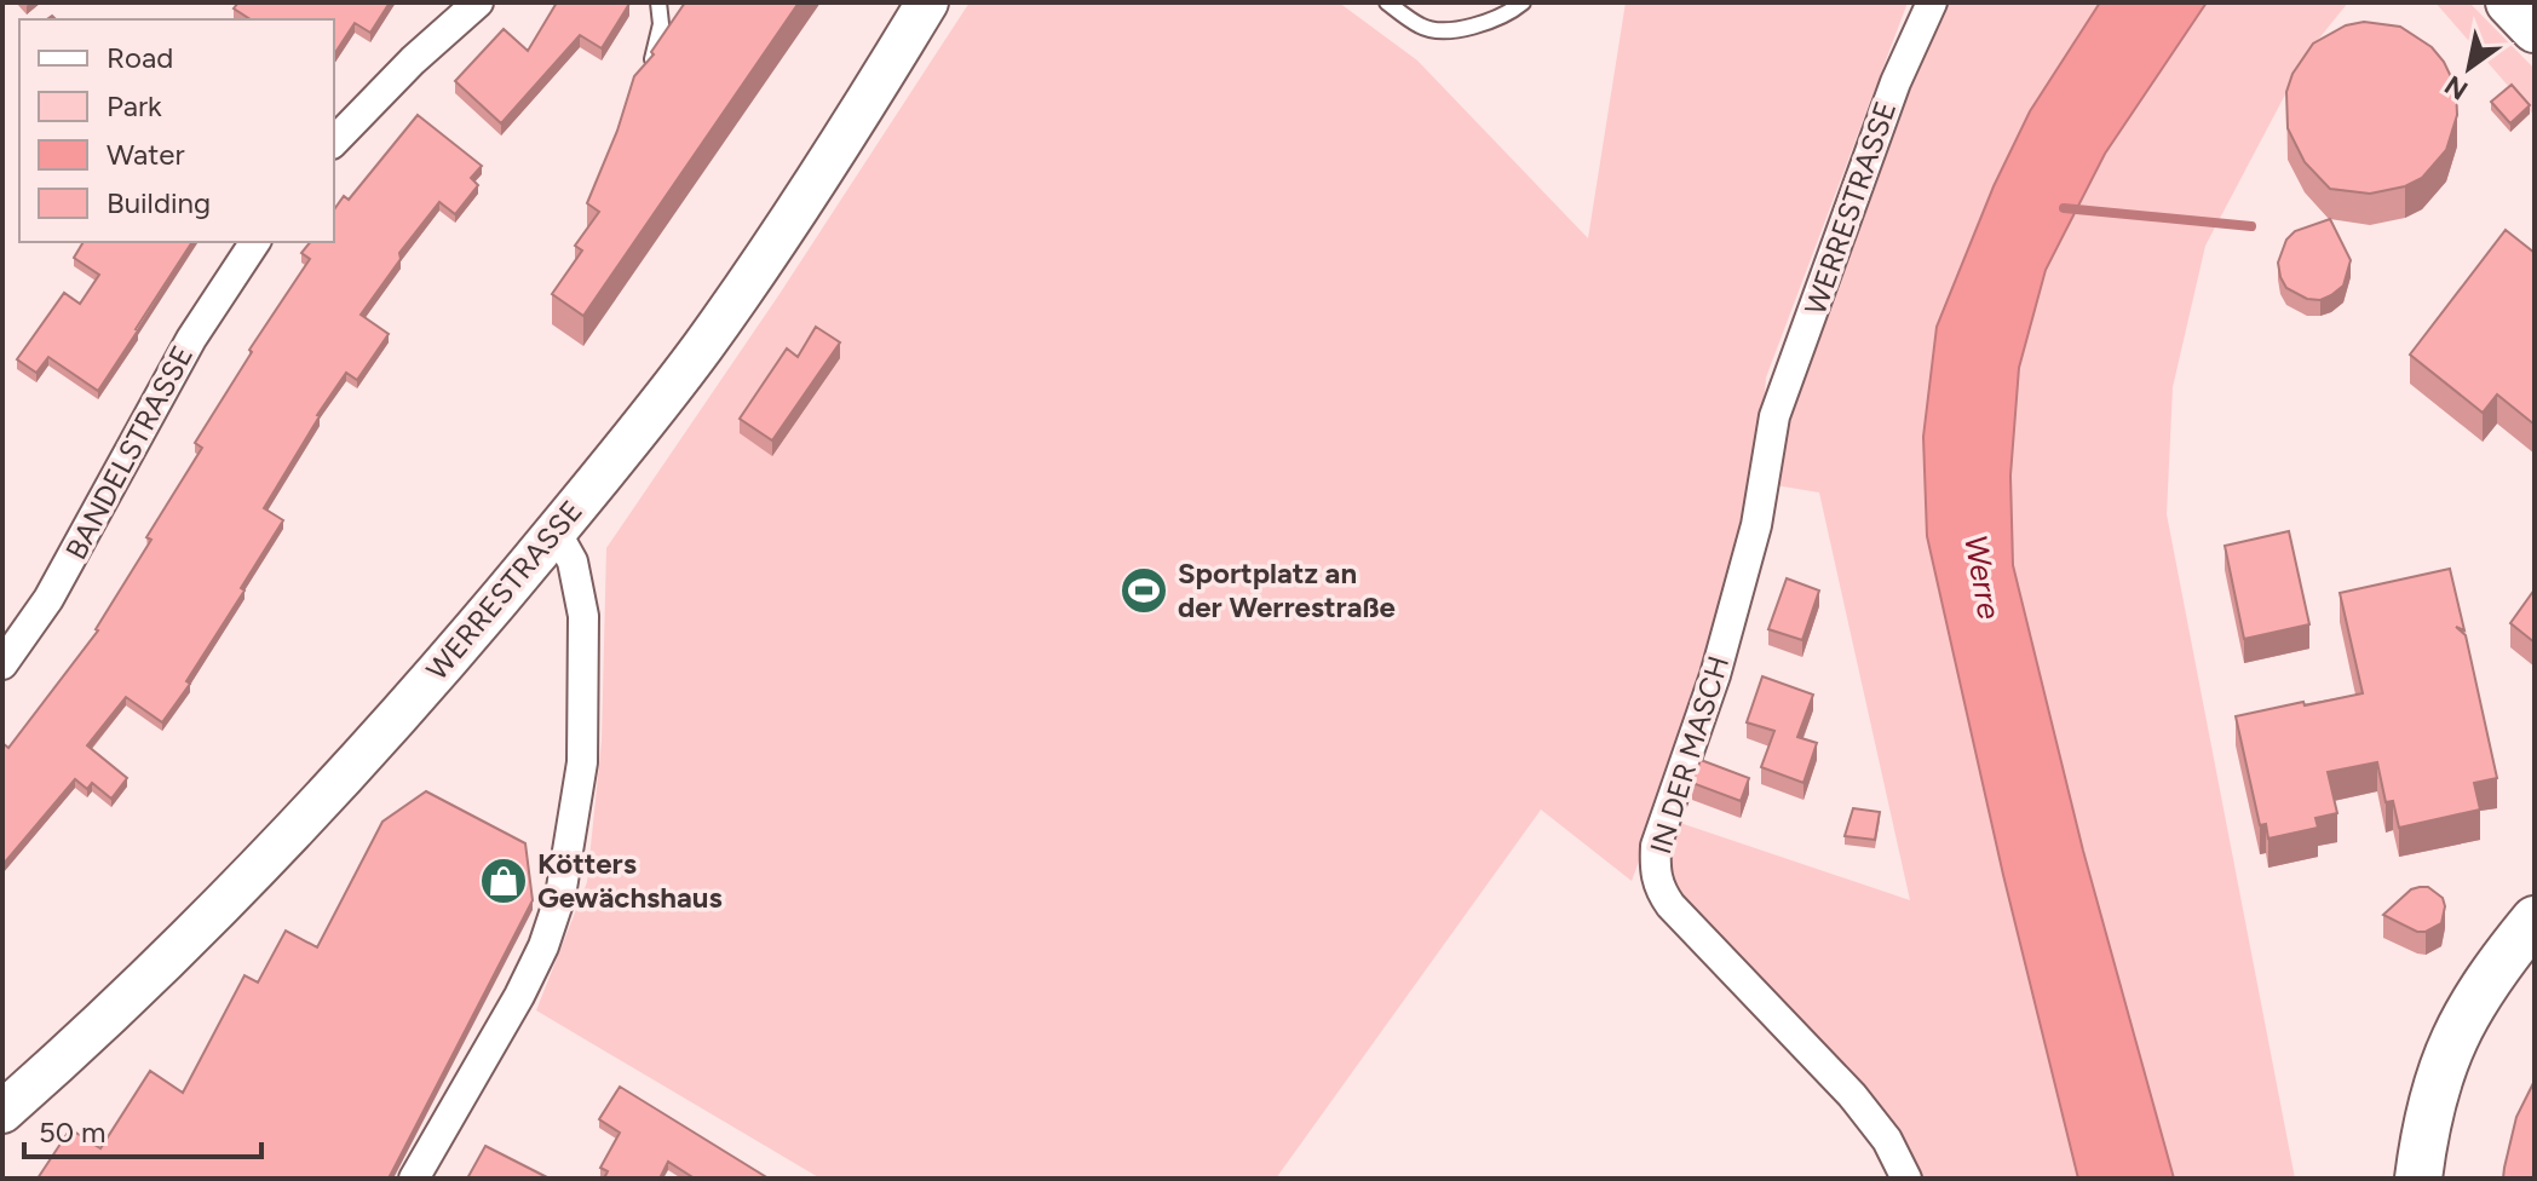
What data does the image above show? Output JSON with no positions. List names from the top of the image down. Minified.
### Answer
{"streets":{"main road":["WERRESTRASSE"],"street":["BANDELSTRASSE","IN DER MASCH"]},"crossings":[["WERRESTRASSE","IN DER MASCH"]],"water":["Werre"],"places":{"sports":["Sportplatz an der Werrestraße"],"shop":["Kötters Gewächshaus"]},"legend":["Road","Park","Water","Building"],"scale_bar":"50 m","north":"bottom left"}
